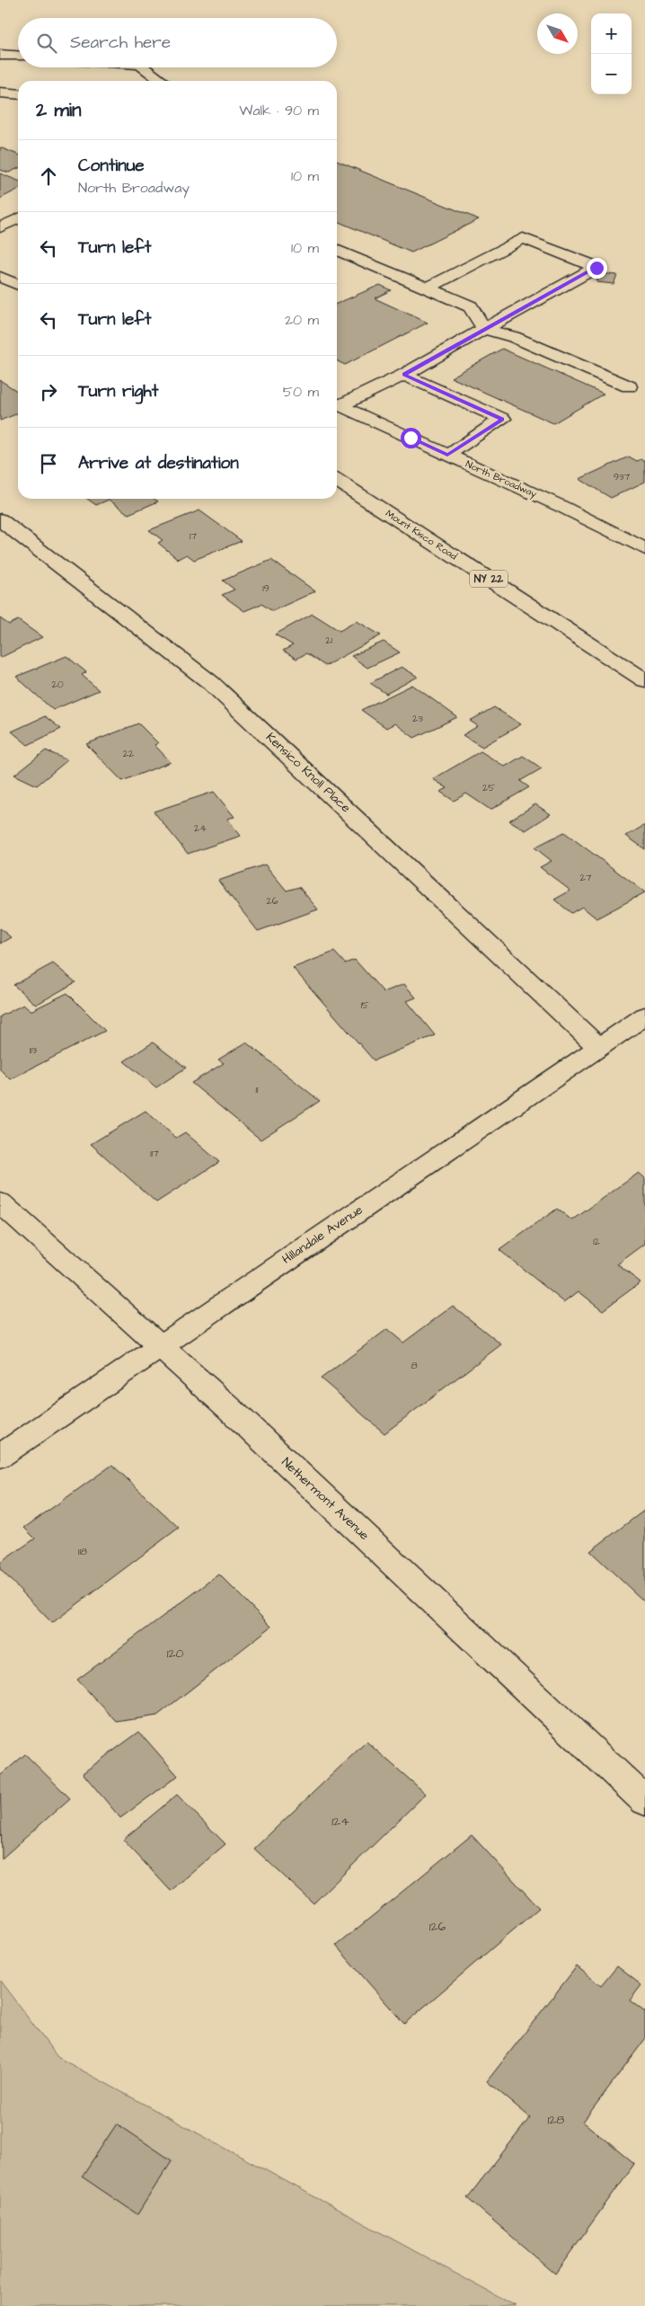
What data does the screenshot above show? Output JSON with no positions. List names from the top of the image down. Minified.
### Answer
{"streets":{"street":["North Broadway","Mount Kisco Road","NY 22","Kensico Knoll Place","Hillandale Avenue","Nethermont Avenue"]},"crossings":[["Kensico Knoll Place","Hillandale Avenue"],["Hillandale Avenue","Nethermont Avenue"]],"house_numbers":["937","17","19","21","20","23","22","25","24","27","26","15","113","11","117","12","8","118","120","124","126","128"],"north":"bottom right","page":{"map_buttons":["+","−"],"search":"Search here","heading":["2 min","Walk · 90 m"],"list":[["Continue","North Broadway","10 m"],["Turn left","10 m"],["Turn left","20 m"],["Turn right","50 m"],"Arrive at destination"]}}
